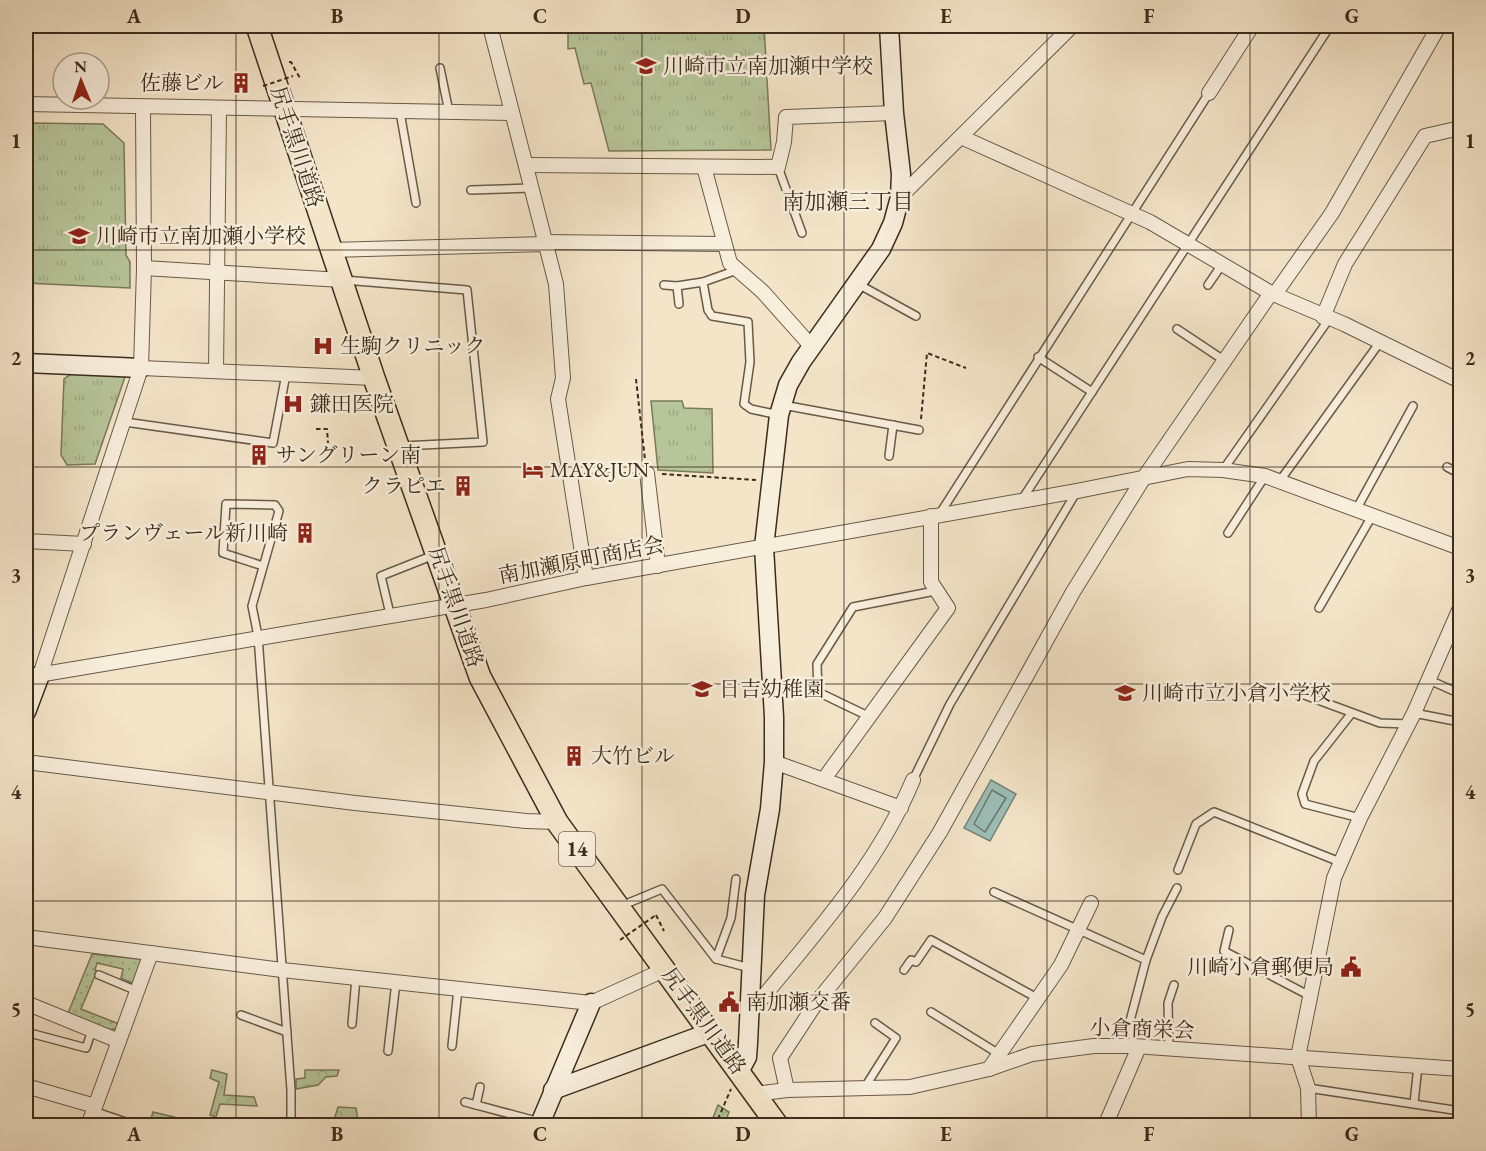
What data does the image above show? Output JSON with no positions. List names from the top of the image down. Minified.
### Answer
{"streets":{"main road":["尻手黒川道路","14"],"street":["南加瀬原町商店会","小倉商栄会"]},"crossings":[["尻手黒川道路","南加瀬原町商店会"],["尻手黒川道路","小倉商栄会"]],"districts":["南加瀬三丁目"],"places":{"school or university":["川崎市立南加瀬中学校","川崎市立南加瀬小学校","日吉幼稚園","川崎市立小倉小学校"],"building":["佐藤ビル","サングリーン南","クラピエ","プランヴェール新川崎","大竹ビル"],"hospital":["生駒クリニック","鎌田医院"],"hotel":["MAY&JUN"],"public building":["川崎小倉郵便局","南加瀬交番"]},"north":"top","grid":{"columns":["A","B","C","D","E","F","G"],"rows":["1","2","3","4","5"]}}
